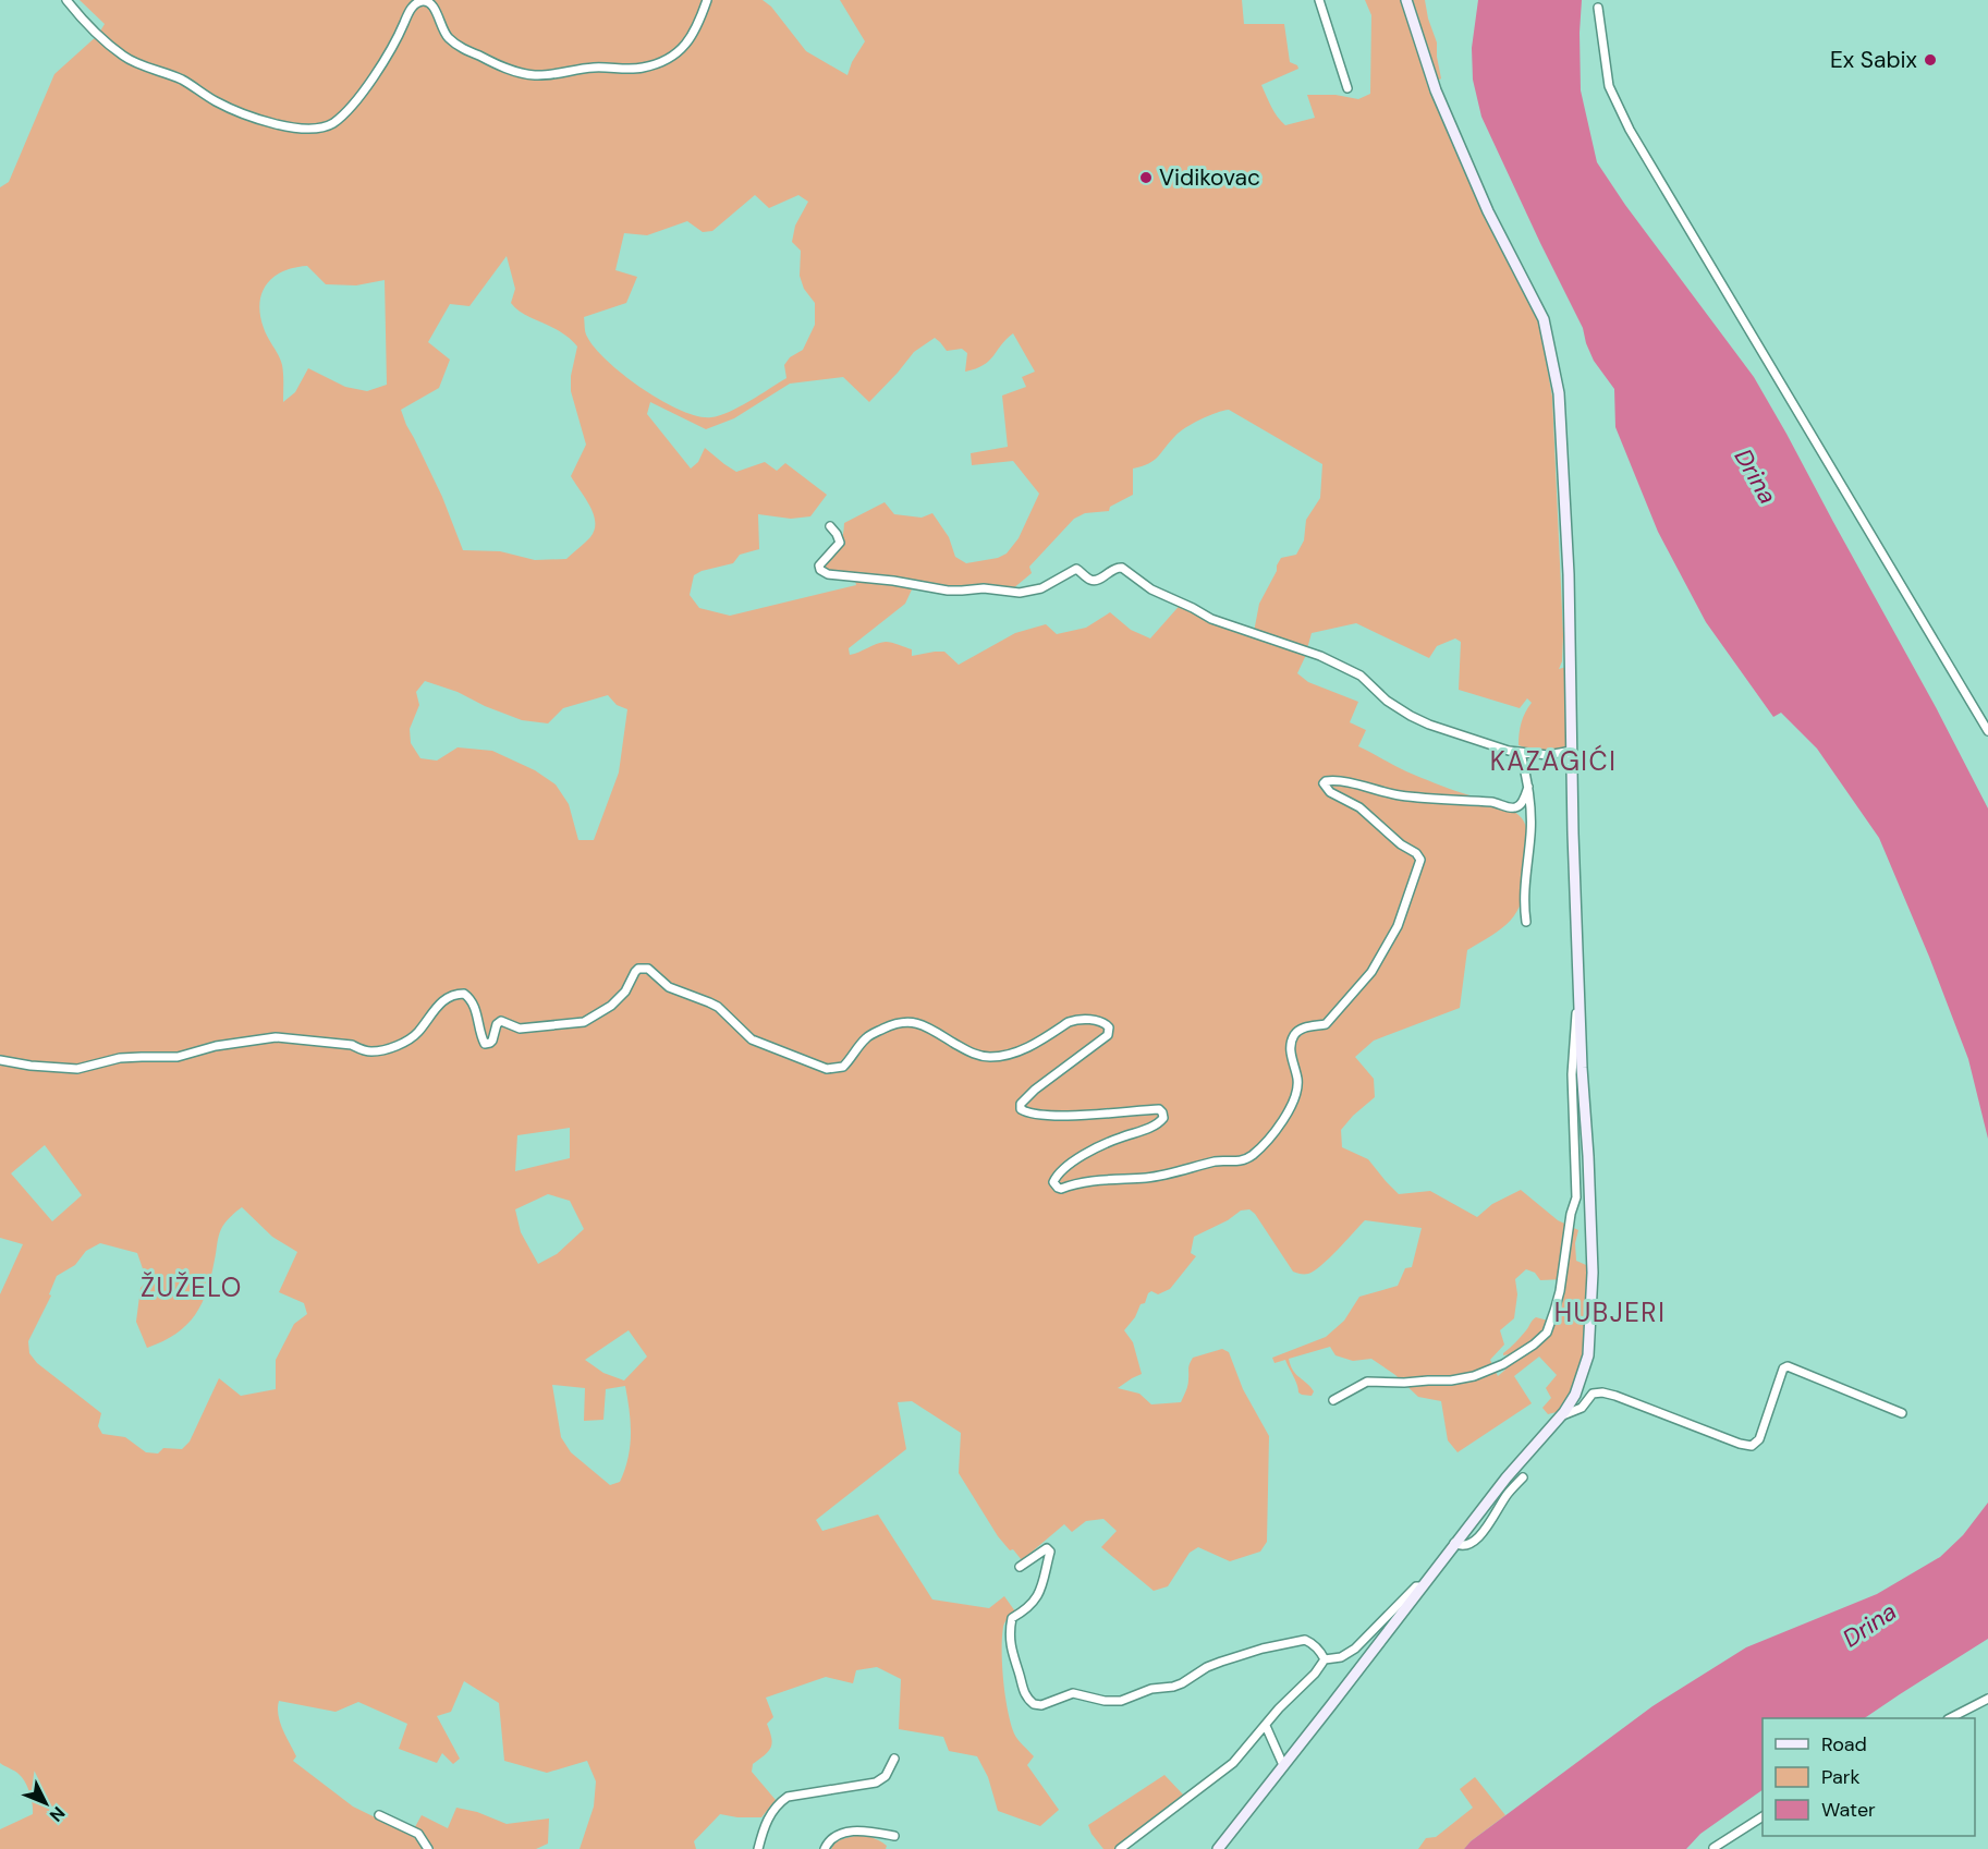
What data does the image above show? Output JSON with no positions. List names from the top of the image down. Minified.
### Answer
{"districts":["KAZAGIĆI","ŽUŽELO","HUBJERI"],"water":["Drina"],"places":["Ex Sabix","Vidikovac"],"legend":["Road","Park","Water"],"north":"bottom right"}
